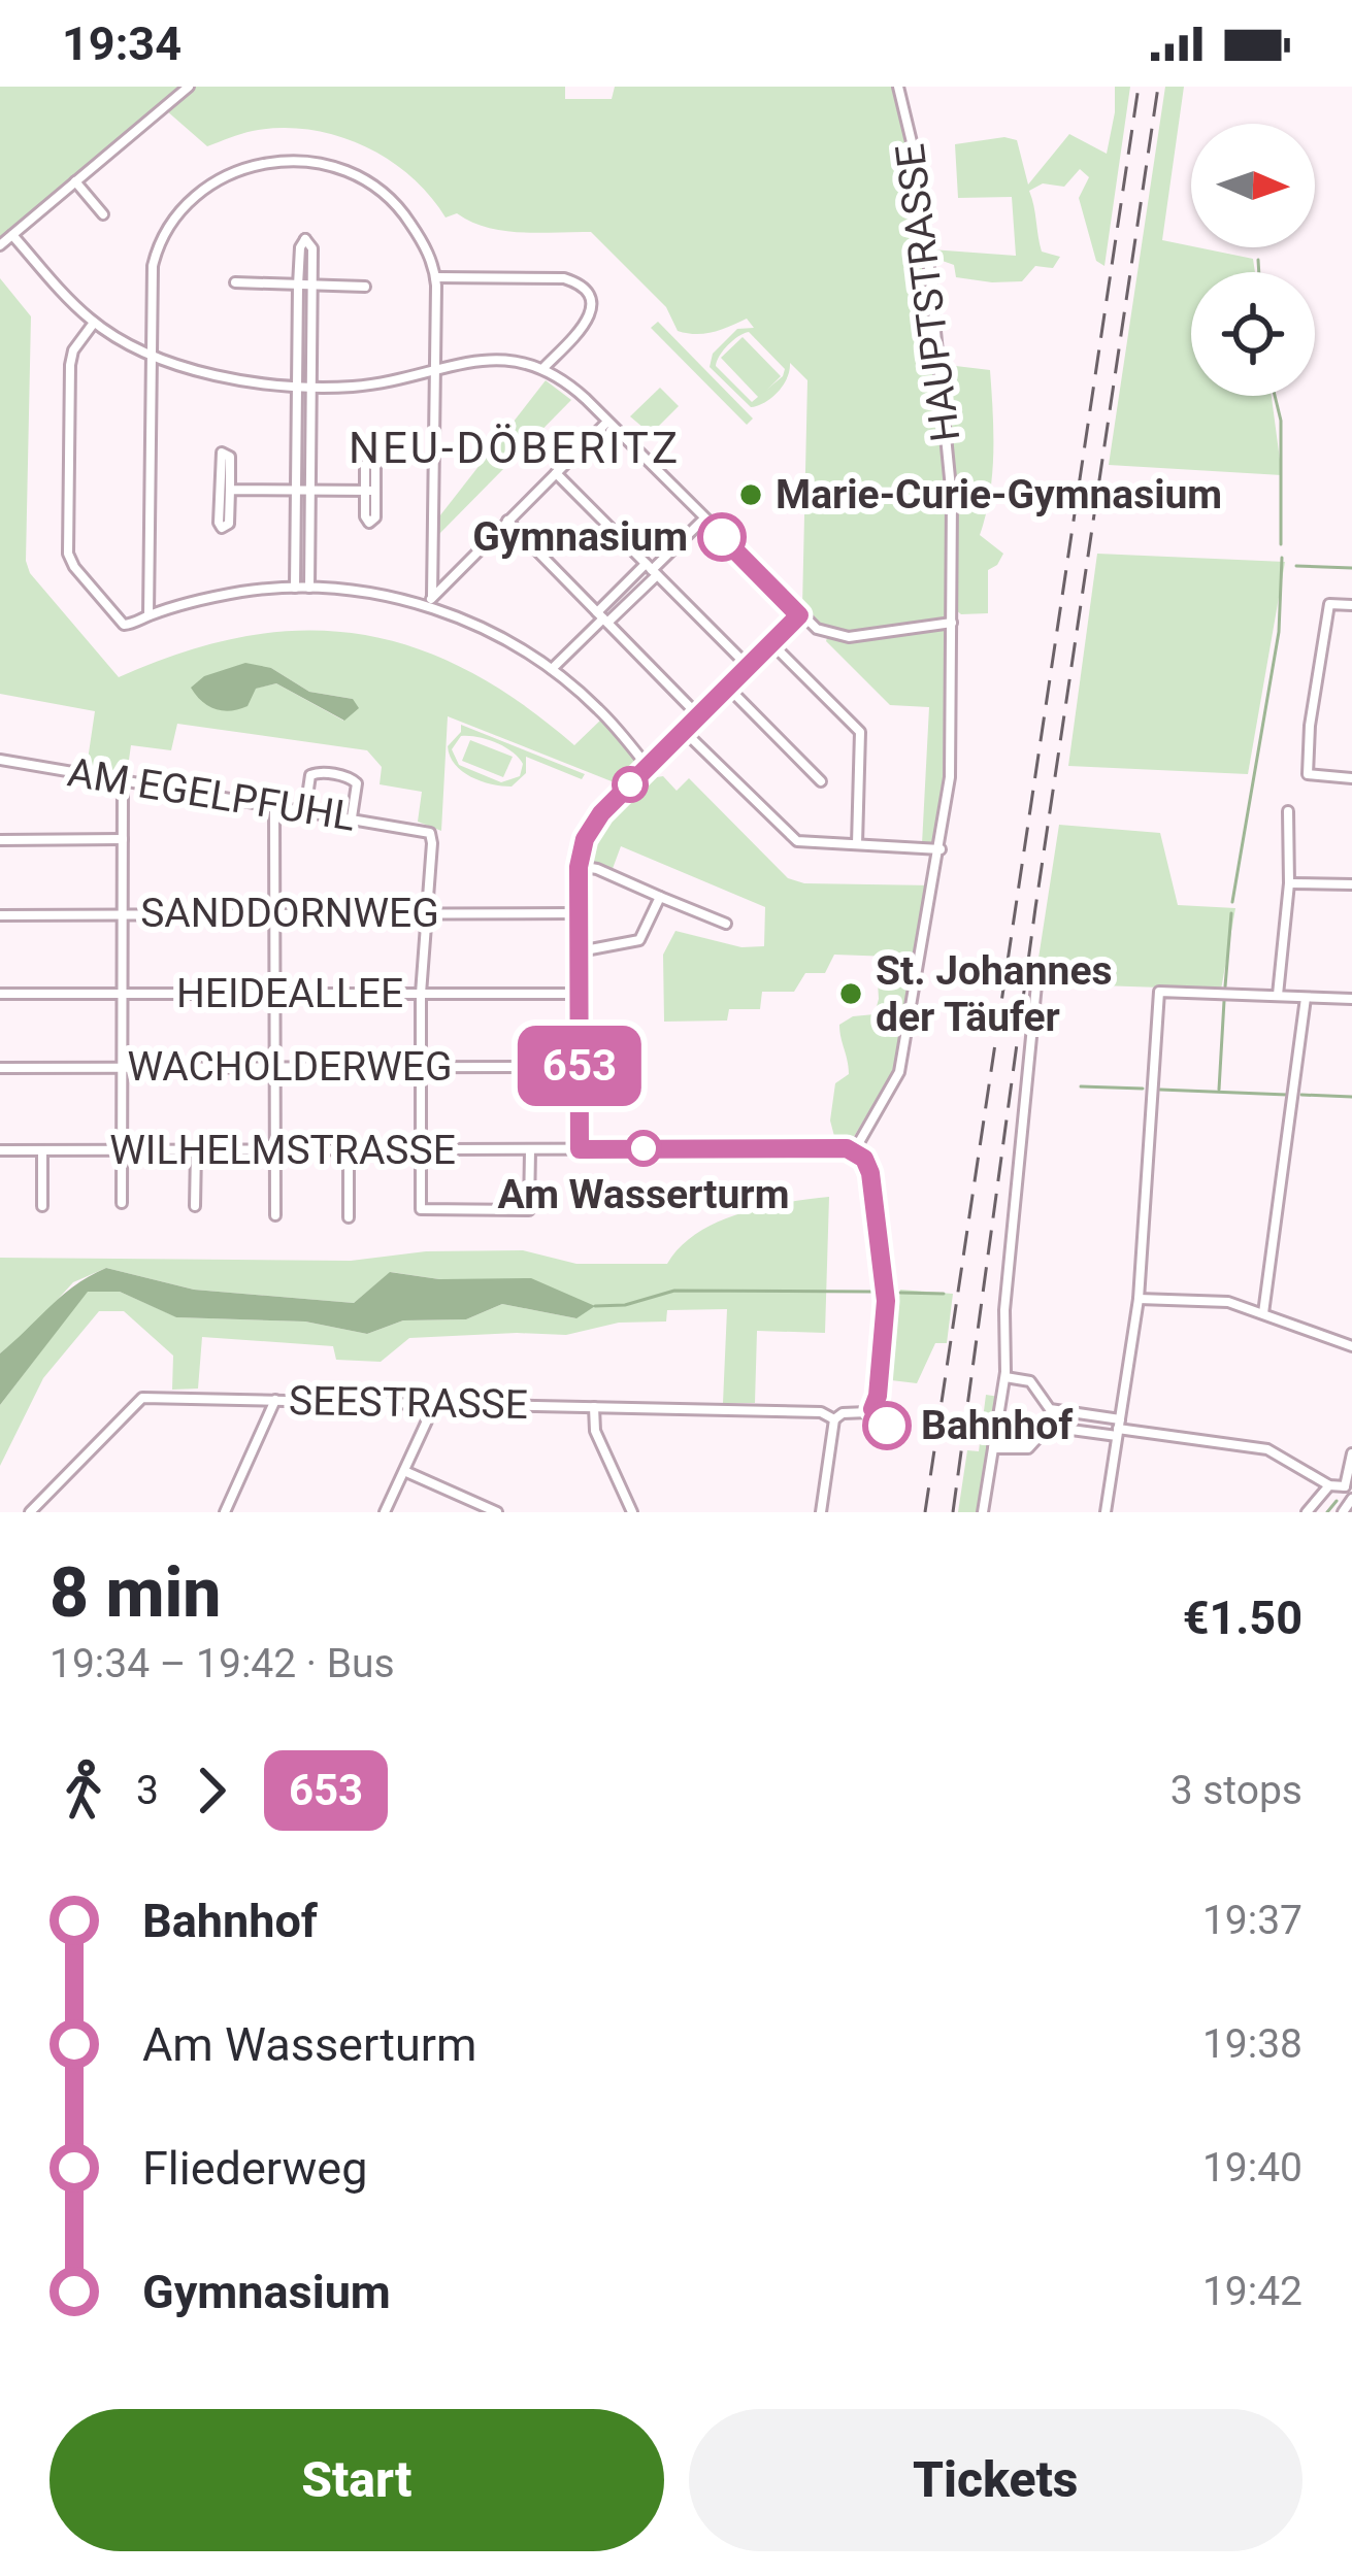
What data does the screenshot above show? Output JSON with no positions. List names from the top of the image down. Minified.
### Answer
{"streets":{"street":["HAUPTSTRASSE","AM EGELPFUHL","SANDDORNWEG","HEIDEALLEE","WACHOLDERWEG","WILHELMSTRASSE","SEESTRASSE"]},"crossings":[["HAUPTSTRASSE","WILHELMSTRASSE"],["AM EGELPFUHL","SANDDORNWEG"]],"districts":["NEU-DÖBERITZ"],"places":["Marie-Curie-Gymnasium","Gymnasium","St. Johannes der Täufer","Am Wasserturm","Bahnhof"],"lines":["bus line 653"],"north":"right","page":{"status":"19:34","on_map":"653","heading":["8 min","19:34 – 19:42 · Bus","€1.50"],"legs":["3","653","3 stops"],"list":[{"name":"Bahnhof","value":"19:37"},{"name":"Am Wasserturm","value":"19:38"},{"name":"Fliederweg","value":"19:40"},{"name":"Gymnasium","value":"19:42"}],"buttons":["Start","Tickets"]}}
